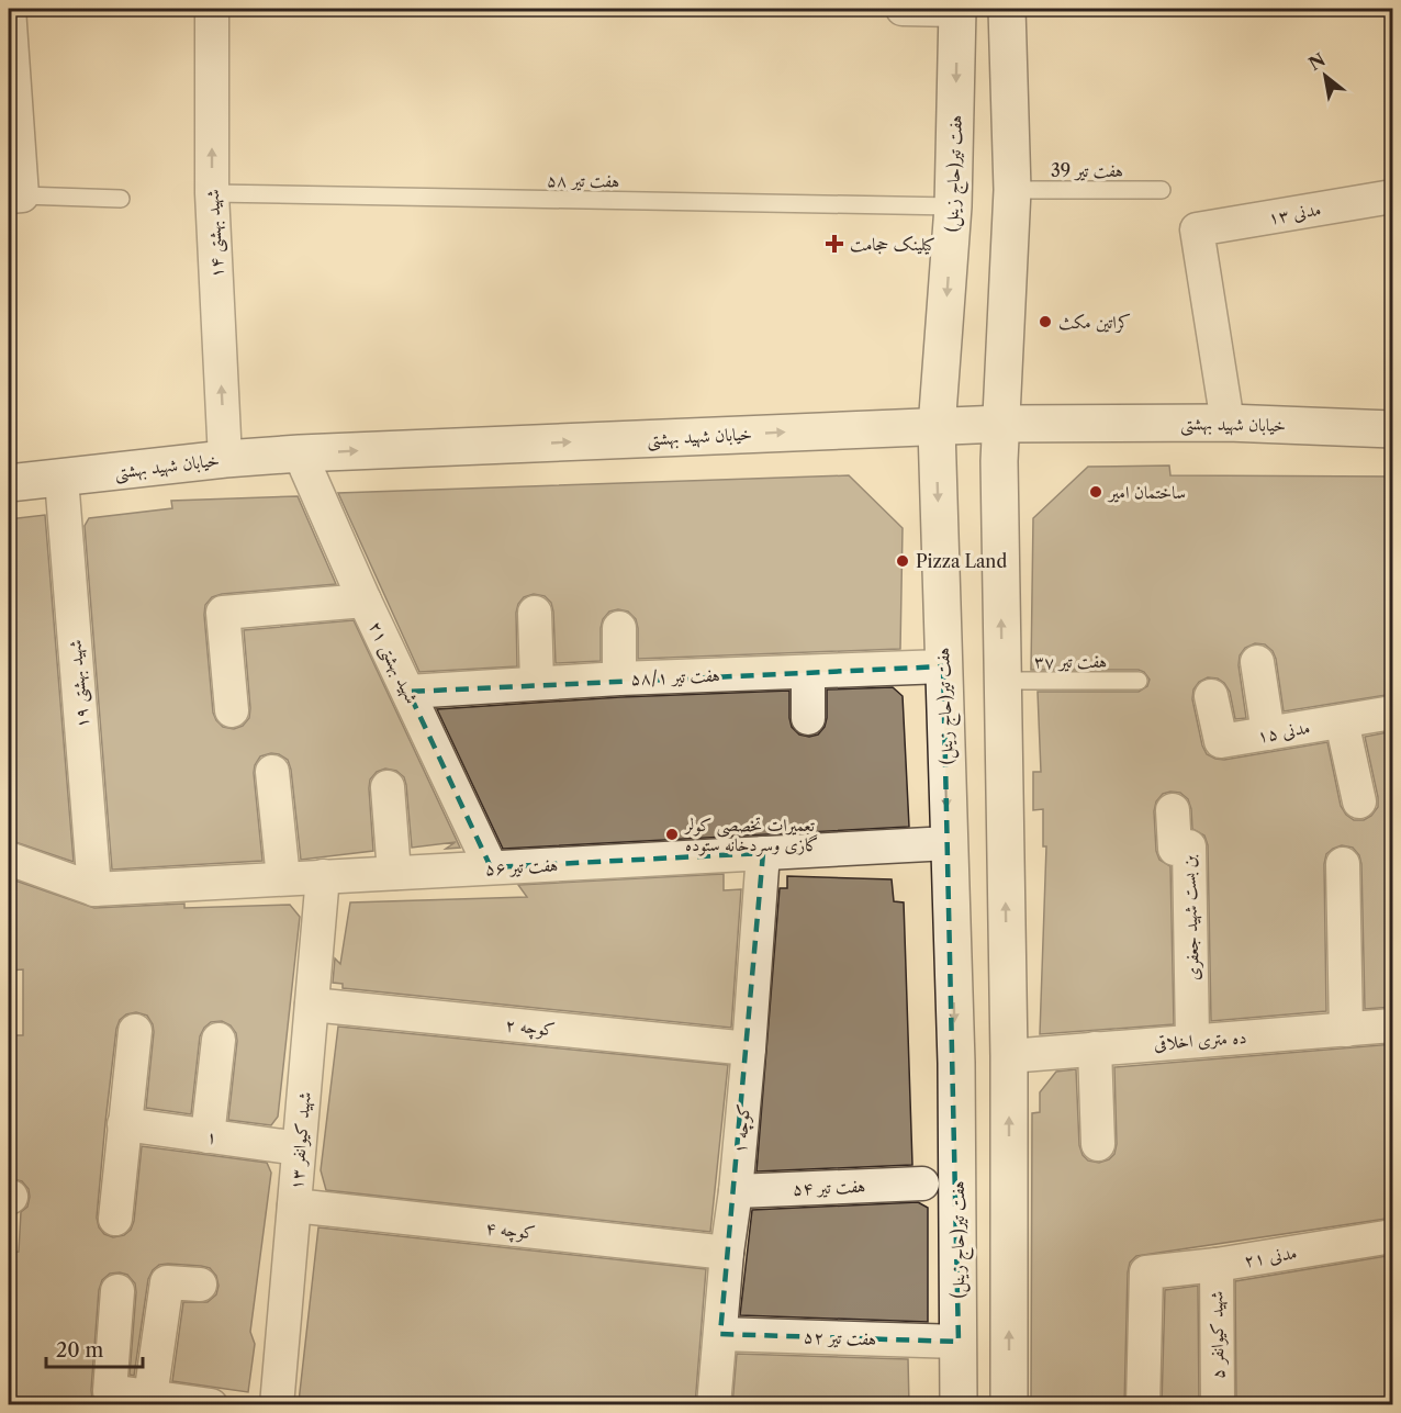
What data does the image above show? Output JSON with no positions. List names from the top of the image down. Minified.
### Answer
{"streets":{"main road":["هفت تیر(حاج زینل)","خیابان شهید بهشتی"],"street":["مدنی ۱۳","شهید بهشتی ۱۴","شهید بهشتی ۲۱","هفت تیر ۵۸/۱","شهید بهشتی ۱۹","مدنی ۱۵","هفت تیر ۵۶","بن بست شهید جعفری","کوچه ۲","ده متری اخلاقی","کوچه ۱","۱","شهید کیوانفر ۱۳","هفت تیر ۵۴","کوچه ۴","مدنی ۲۱","شهید کیوانفر ۵","هفت تیر ۵۲"],"lane":["هفت تیر 39","هفت تیر ۵۸","هفت تیر ۳۷"]},"crossings":[["هفت تیر(حاج زینل)","هفت تیر ۵۸"],["هفت تیر(حاج زینل)","خیابان شهید بهشتی"],["هفت تیر(حاج زینل)","هفت تیر ۵۸/۱"],["هفت تیر(حاج زینل)","هفت تیر ۵۶"],["هفت تیر(حاج زینل)","هفت تیر ۵۲"],["هفت تیر ۵۸","شهید بهشتی ۱۴"],["مدنی ۱۳","خیابان شهید بهشتی"],["شهید بهشتی ۱۴","خیابان شهید بهشتی"],["خیابان شهید بهشتی","شهید بهشتی ۲۱"],["خیابان شهید بهشتی","شهید بهشتی ۱۹"],["شهید بهشتی ۲۱","هفت تیر ۵۸/۱"],["شهید بهشتی ۲۱","هفت تیر ۵۶"],["شهید بهشتی ۱۹","هفت تیر ۵۶"],["هفت تیر ۵۶","کوچه ۱"],["هفت تیر ۵۶","شهید کیوانفر ۱۳"],["بن بست شهید جعفری","ده متری اخلاقی"],["کوچه ۲","کوچه ۱"],["کوچه ۲","شهید کیوانفر ۱۳"],["کوچه ۱","هفت تیر ۵۴"],["کوچه ۱","کوچه ۴"],["کوچه ۱","هفت تیر ۵۲"],["۱","شهید کیوانفر ۱۳"],["شهید کیوانفر ۱۳","کوچه ۴"],["مدنی ۲۱","شهید کیوانفر ۵"]],"one_way":["خیابان شهید بهشتی"],"places":{"health":["کیلینک حجامت"],"other":["کراتین مکث","ساختمان امیر","Pizza Land","تعمیرات تخصصی کولر گازی وسردخانه ستوده"]},"scale_bar":"20 m","north":"top left"}
